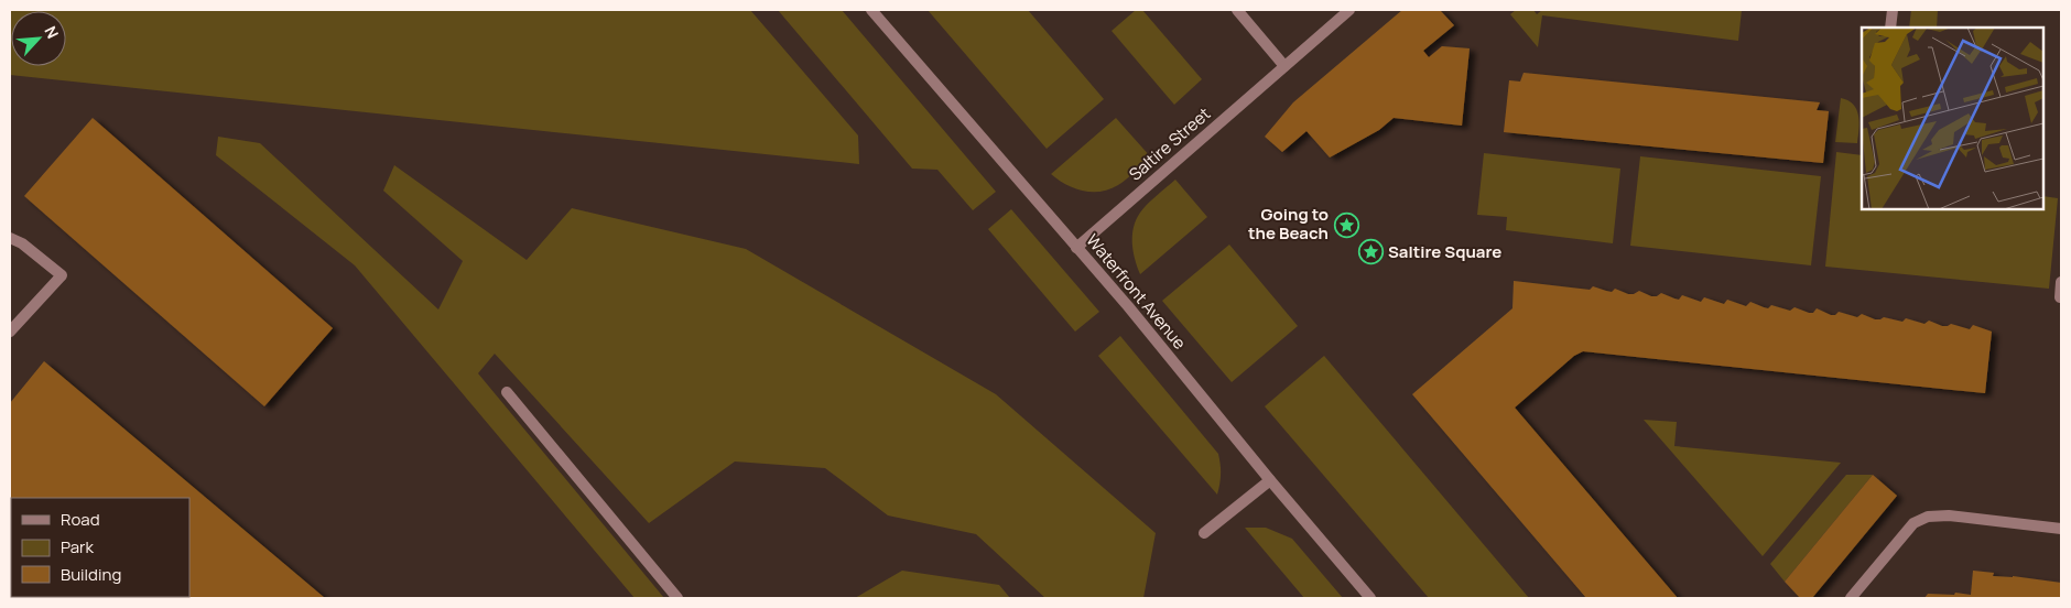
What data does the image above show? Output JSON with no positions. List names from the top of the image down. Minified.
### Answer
{"streets":{"street":["Saltire Street","Waterfront Avenue"]},"crossings":[["Saltire Street","Waterfront Avenue"]],"places":{"place":["Going to the Beach","Saltire Square"]},"legend":["Road","Park","Building"],"north":"top right"}
